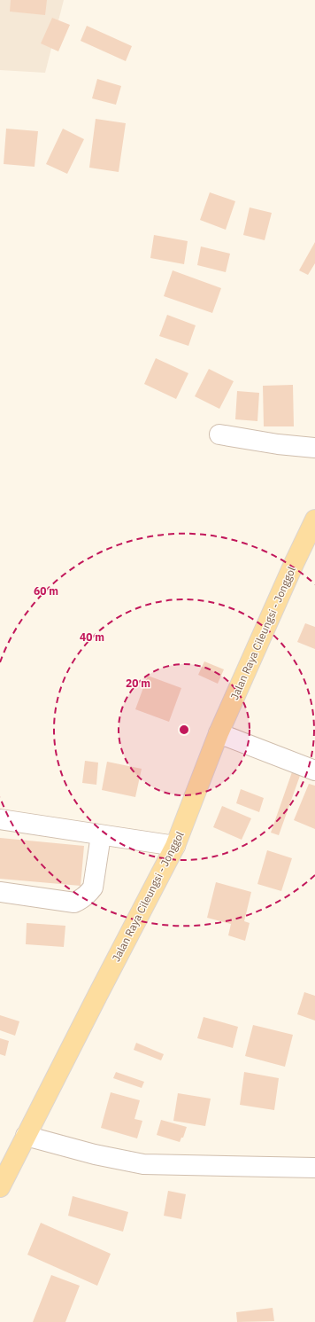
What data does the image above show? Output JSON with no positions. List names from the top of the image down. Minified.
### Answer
{"streets":{"main road":["Jalan Raya Cileungsi - Jonggol"]},"rings":["60 m","40 m","20 m"]}
